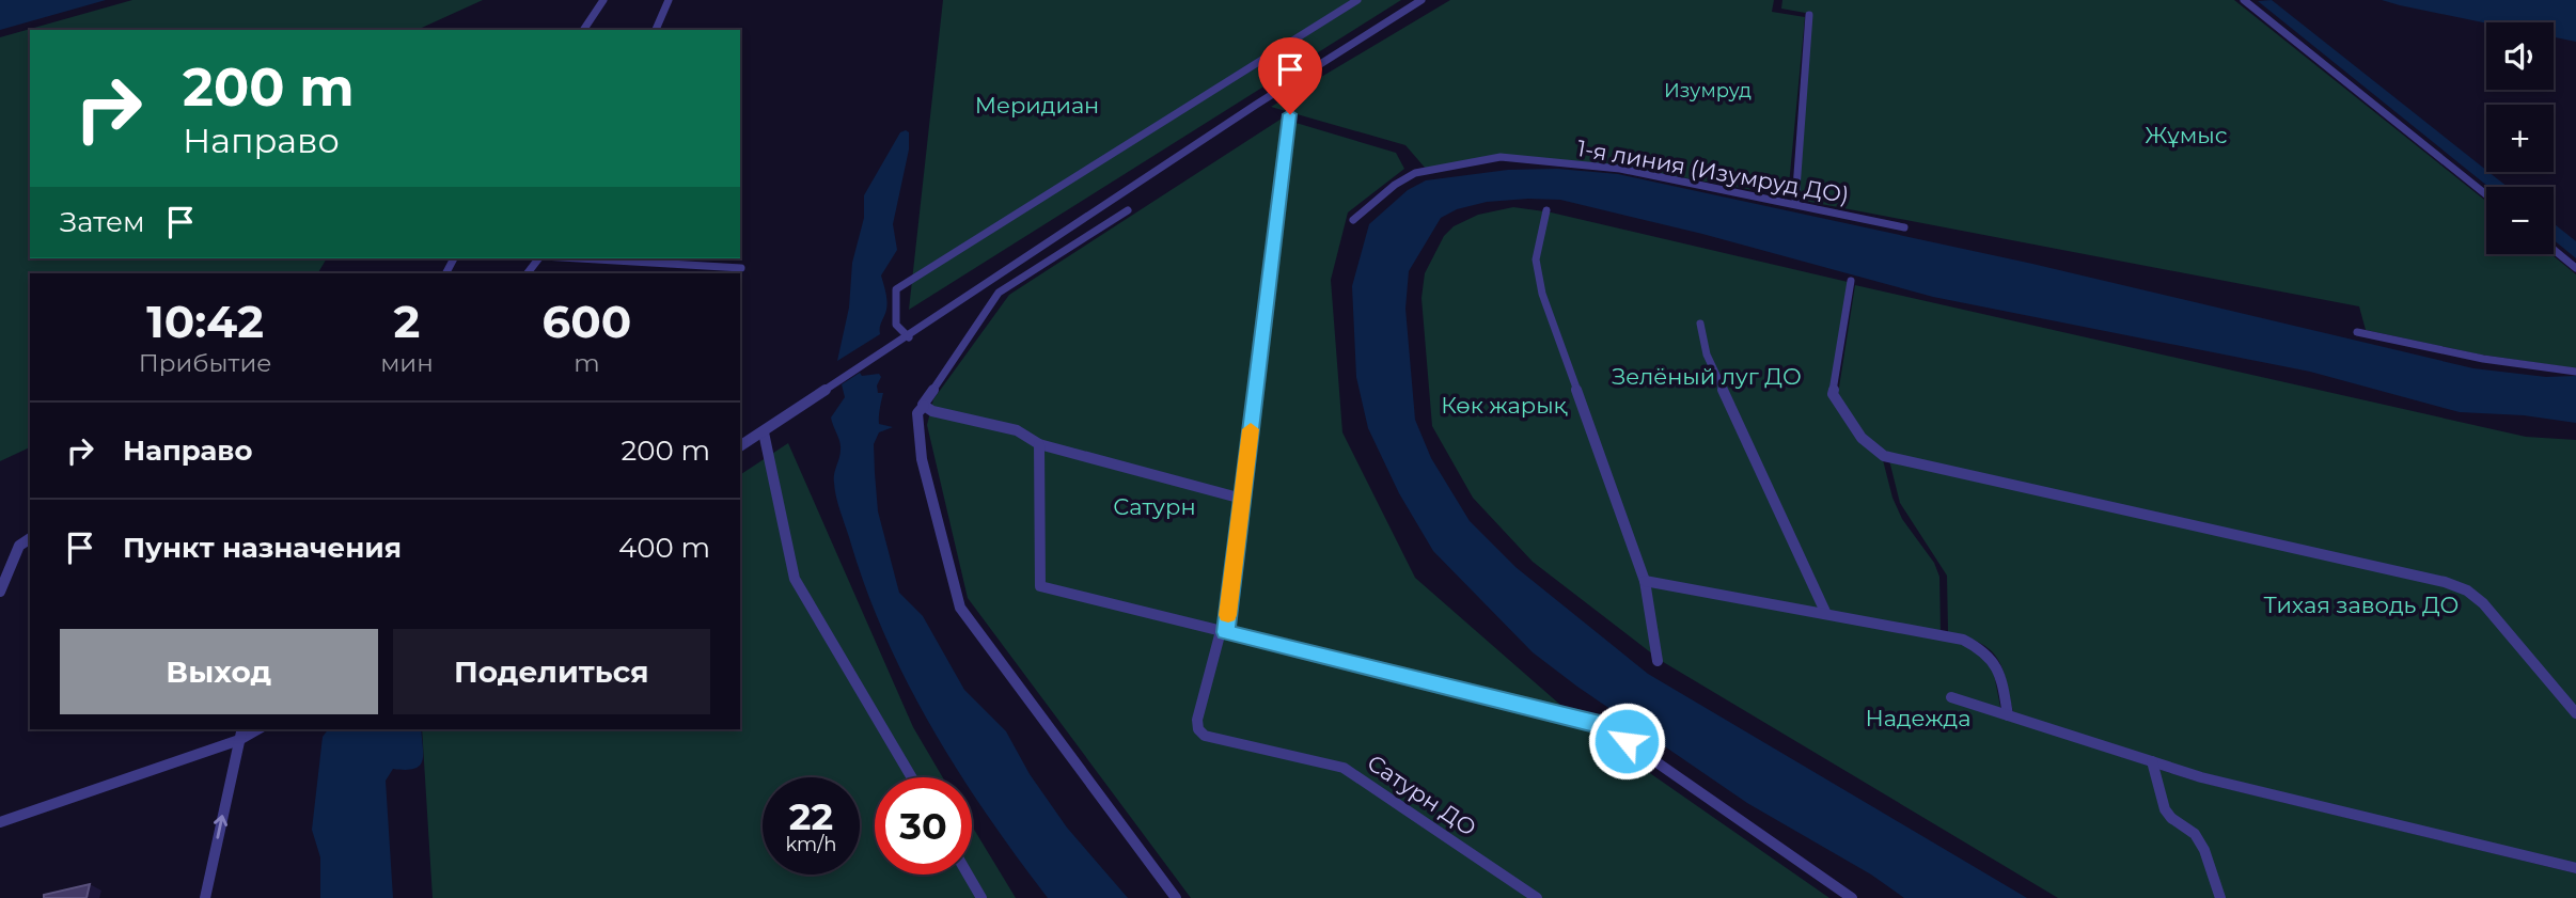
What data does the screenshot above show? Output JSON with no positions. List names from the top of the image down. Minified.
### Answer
{"streets":{"street":["1-я линия (Изумруд ДО)","Сатурн ДО"]},"parks":["Изумруд","Меридиан","Жұмыс","Зелёный луг ДО","Көк жарық","Сатурн","Тихая заводь ДО","Надежда"],"page":{"map_buttons":["+","−"],"turn":["200 m","Направо"],"then":"Затем","eta":["10:42","Прибытие","2","мин","600","m"],"list":[{"name":"Направо","value":"200 m"},{"name":"Пункт назначения","value":"400 m"}],"buttons":["Выход","Поделиться"],"speed":"22 km/h","limit":"30"}}
